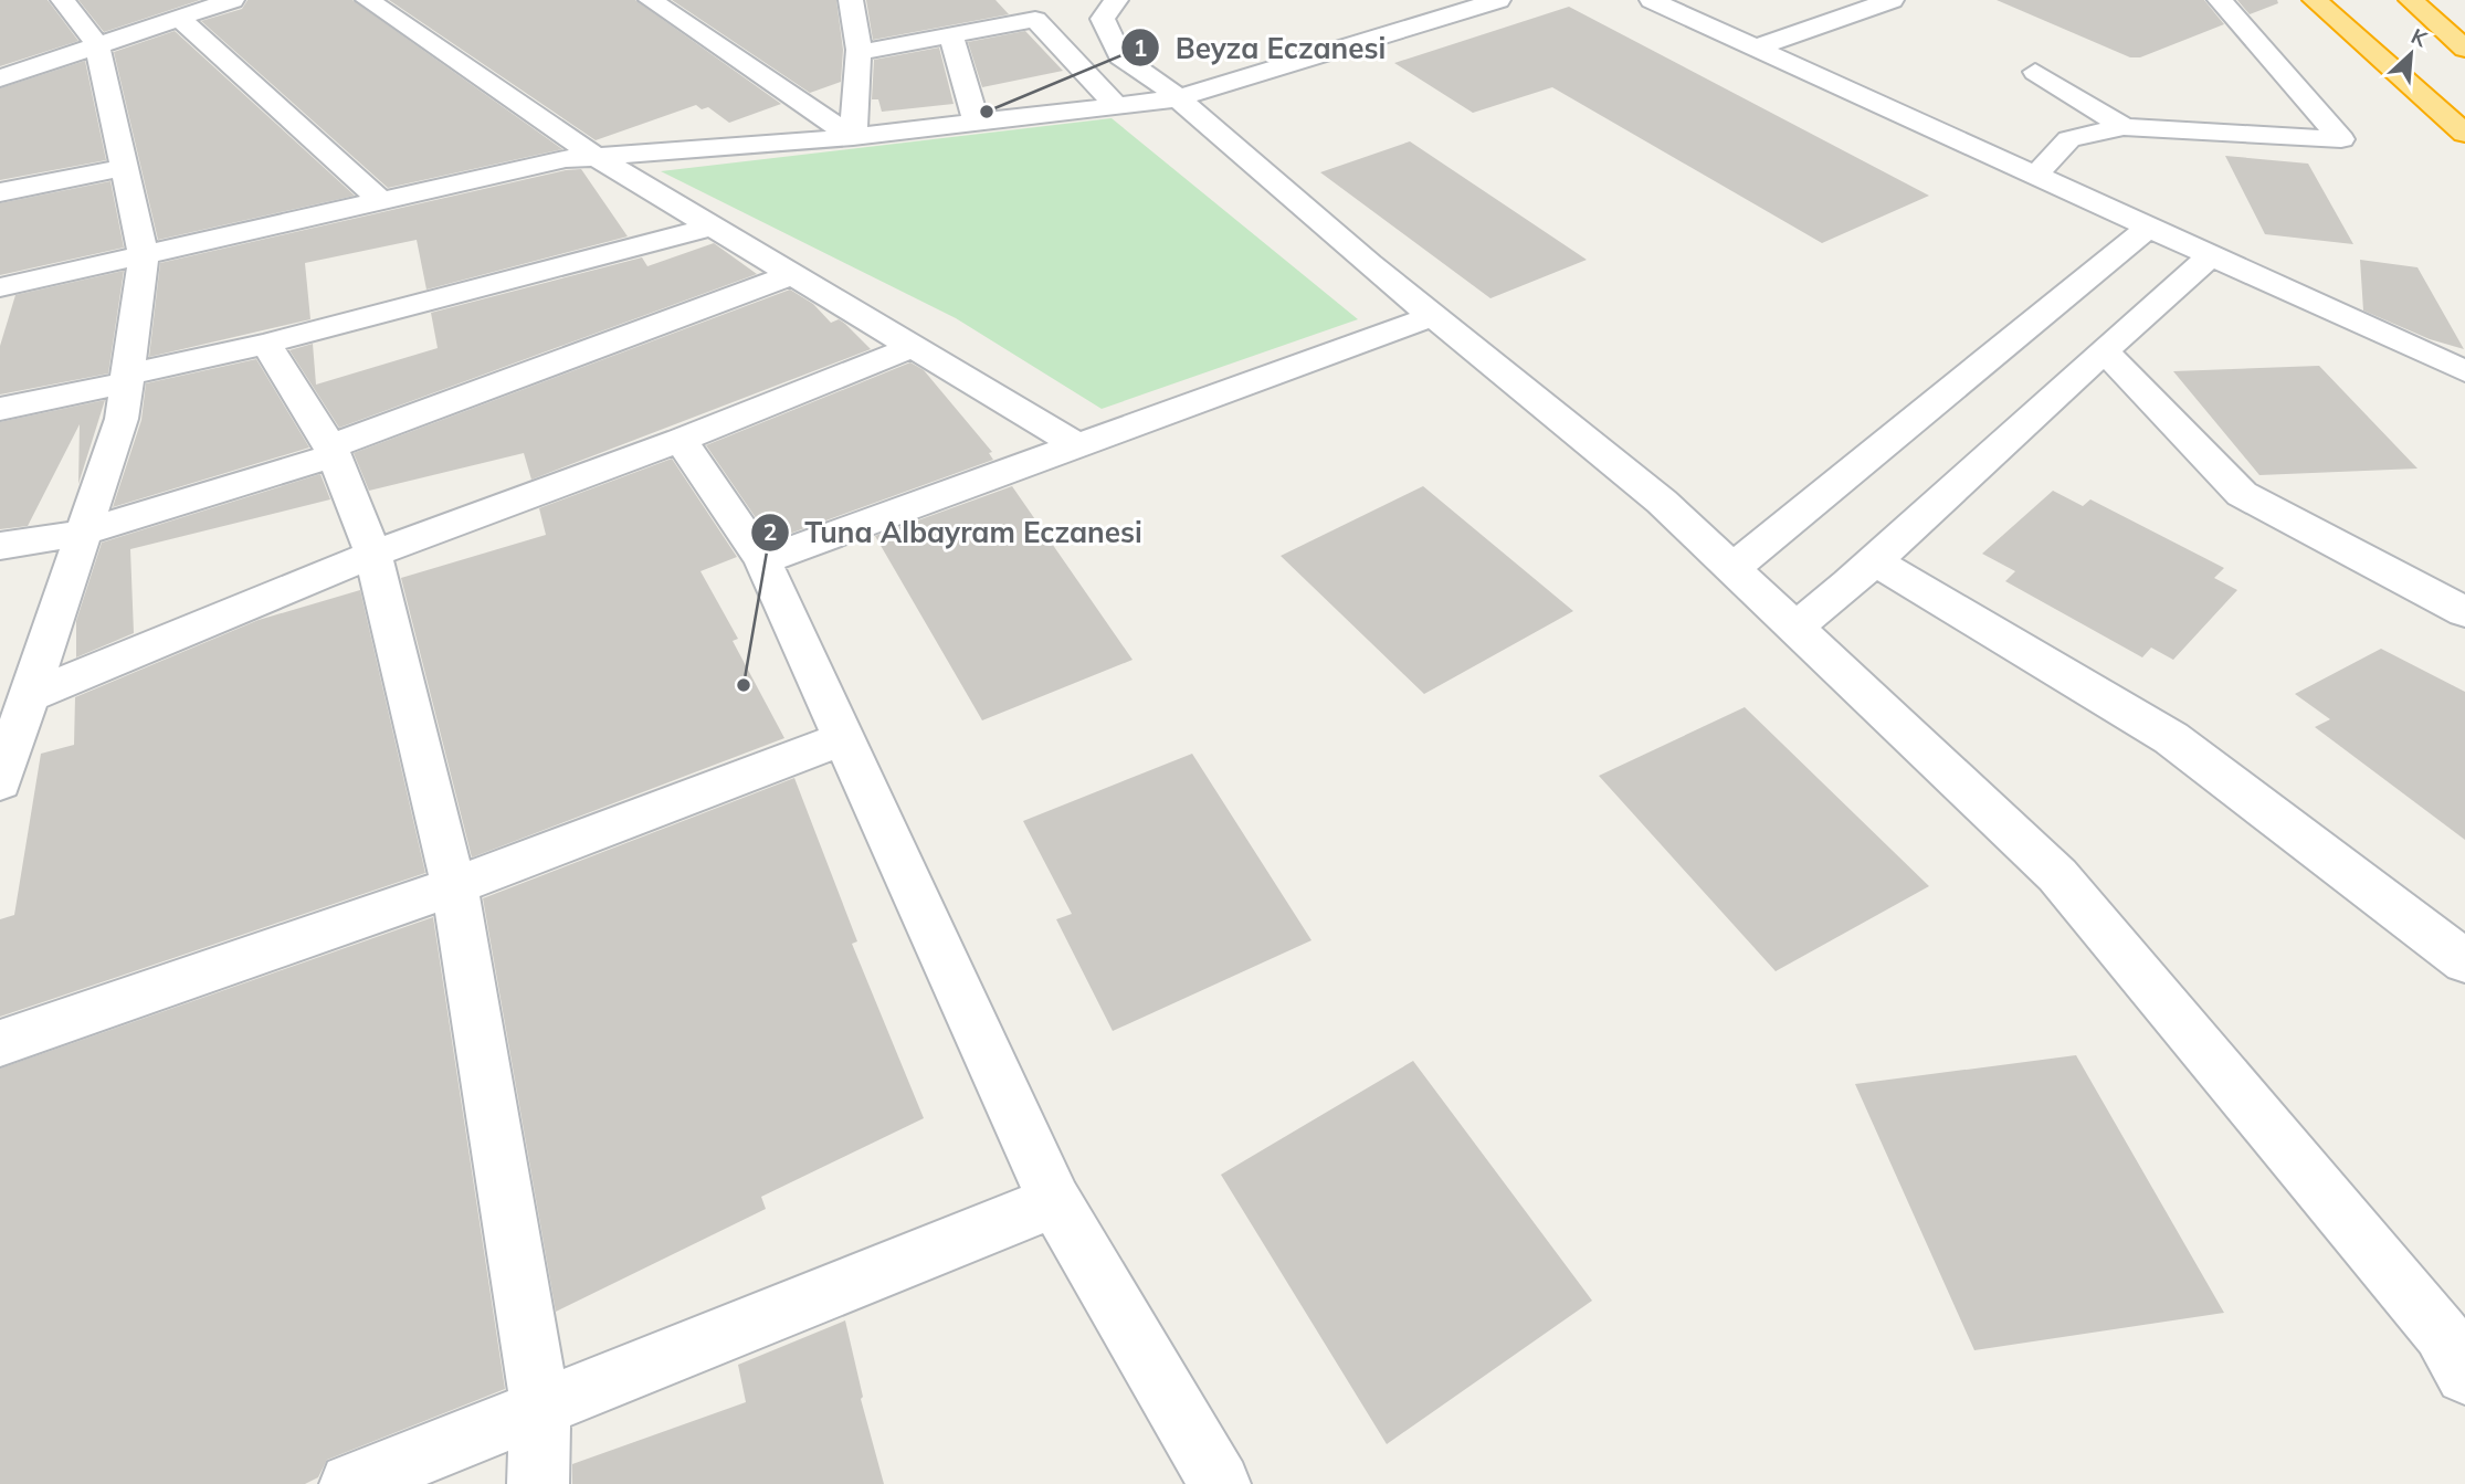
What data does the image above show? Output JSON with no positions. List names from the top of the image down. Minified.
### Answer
{"places":["Beyza Eczanesi","Tuna Albayram Eczanesi"],"north":"top right"}
